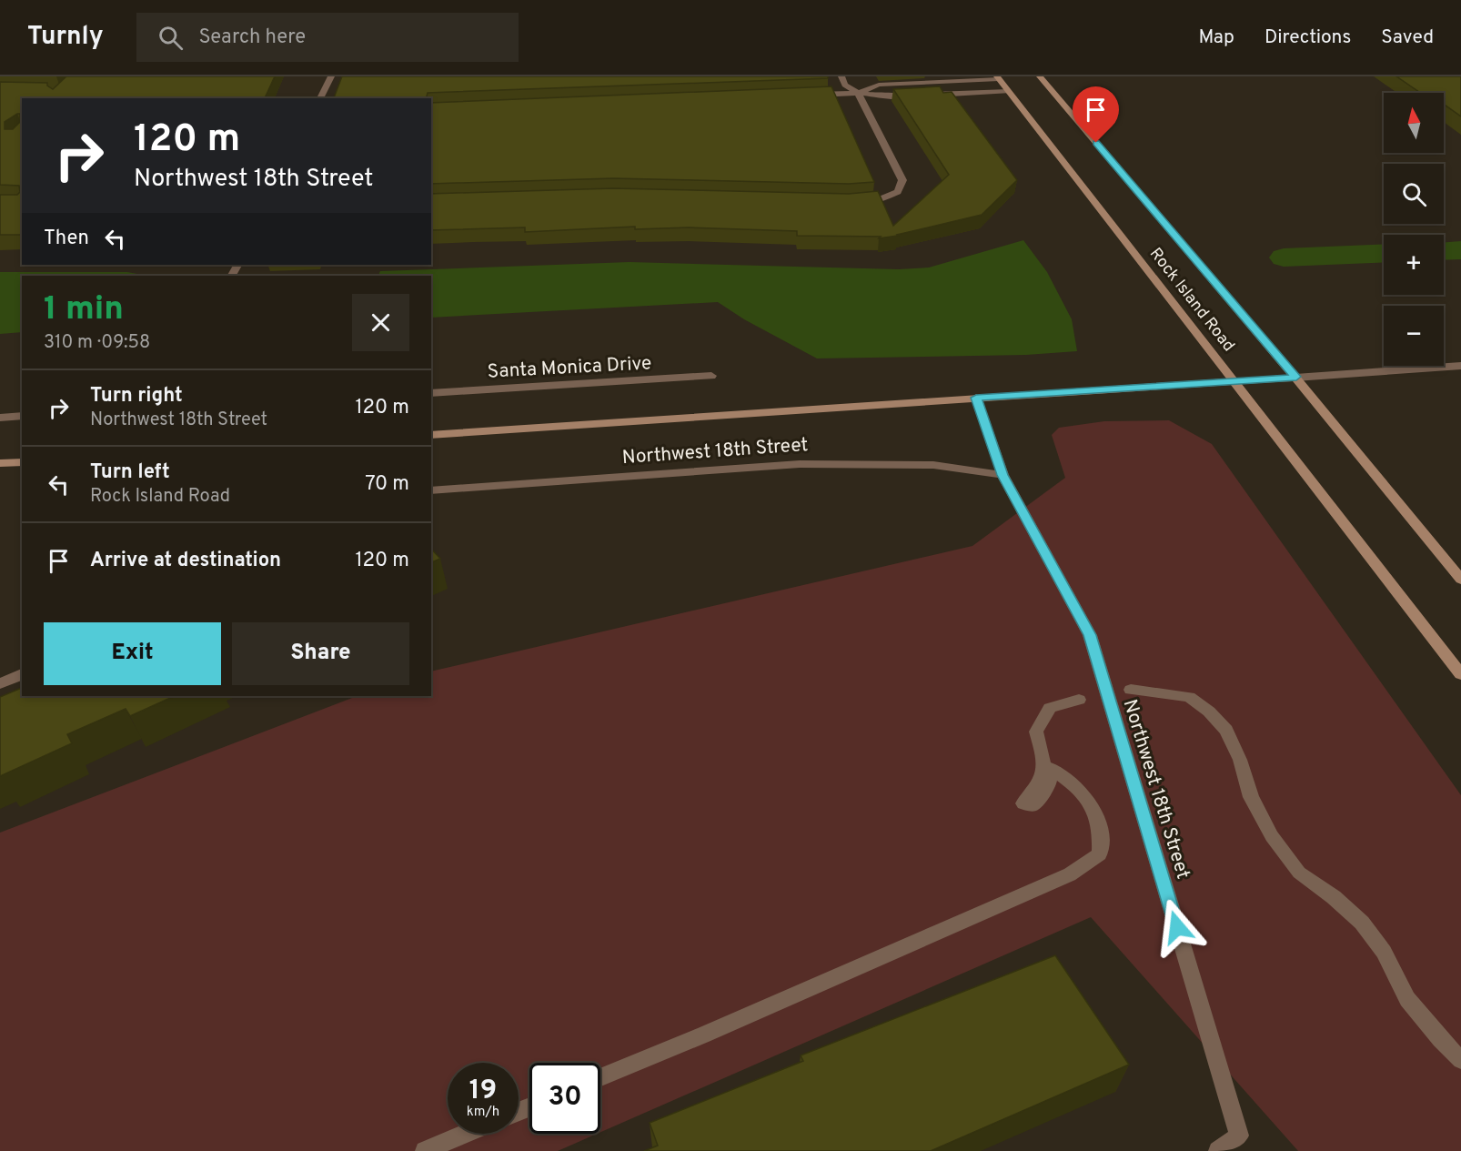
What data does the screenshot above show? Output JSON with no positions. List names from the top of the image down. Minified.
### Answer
{"streets":{"main road":["Rock Island Road","Northwest 18th Street"],"street":["Santa Monica Drive"]},"crossings":[["Rock Island Road","Northwest 18th Street"]],"north":"top","page":{"header":"Turnly","search":"Search here","nav":["Map","Directions","Saved"],"map_buttons":["+","−"],"turn":["120 m","Northwest 18th Street"],"then":"Then","heading":["1 min","310 m · 09:58"],"list":[{"name":"Turn right","note":"Northwest 18th Street","value":"120 m"},{"name":"Turn left","note":"Rock Island Road","value":"70 m"},{"name":"Arrive at destination","value":"120 m"}],"buttons":["Exit","Share"],"speed":"19 km/h","limit":"30"}}
